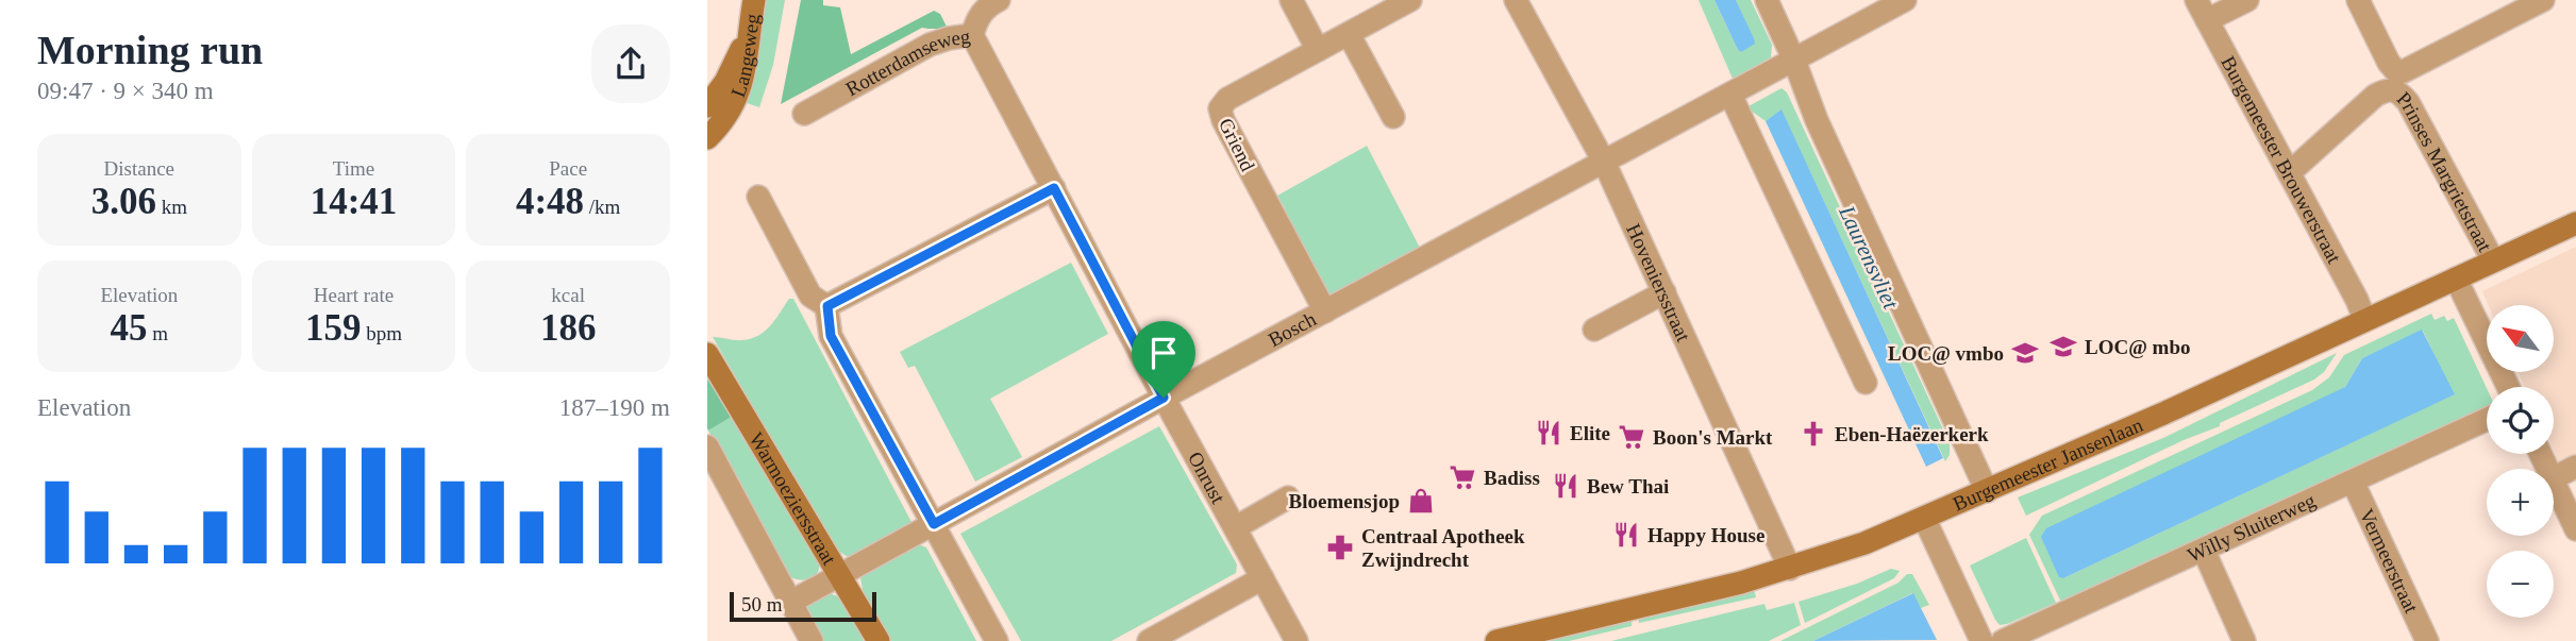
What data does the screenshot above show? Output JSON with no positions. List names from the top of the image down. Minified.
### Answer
{"streets":{"street":["Rotterdamseweg","Langeweg","Griend","Burgemeester Brouwerstraat","Prinses Margrietstraat","Hoveniersstraat","Bosch","Burgemeester Jansenlaan","Onrust","Warmoeziersstraat","Willy Sluiterweg","Vermeerstraat"]},"crossings":[["Rotterdamseweg","Onrust"],["Griend","Bosch"],["Burgemeester Brouwerstraat","Burgemeester Jansenlaan"],["Prinses Margrietstraat","Burgemeester Jansenlaan"],["Hoveniersstraat","Bosch"],["Hoveniersstraat","Burgemeester Jansenlaan"],["Bosch","Onrust"],["Bosch","Warmoeziersstraat"],["Willy Sluiterweg","Vermeerstraat"]],"water":["Laurensvliet"],"places":{"school or university":["LOC@ mbo","LOC@ vmbo"],"restaurant":["Elite","Bew Thai","Happy House"],"church":["Eben-Haëzerkerk"],"supermarket":["Boon's Markt","Badiss"],"shop":["Bloemensjop"],"pharmacy":["Centraal Apotheek Zwijndrecht"]},"scale_bar":"50 m","north":"top left","page":{"heading":["Morning run","09:47 · 9 × 340 m"],"stats":[["Distance","3.06 km"],["Time","14:41"],["Pace","4:48 /km"],["Elevation","45 m"],["Heart rate","159 bpm"],["kcal","186"]],"map_buttons":["+","−"],"chart":["Elevation","187–190 m"],"scale":"50 m"}}
